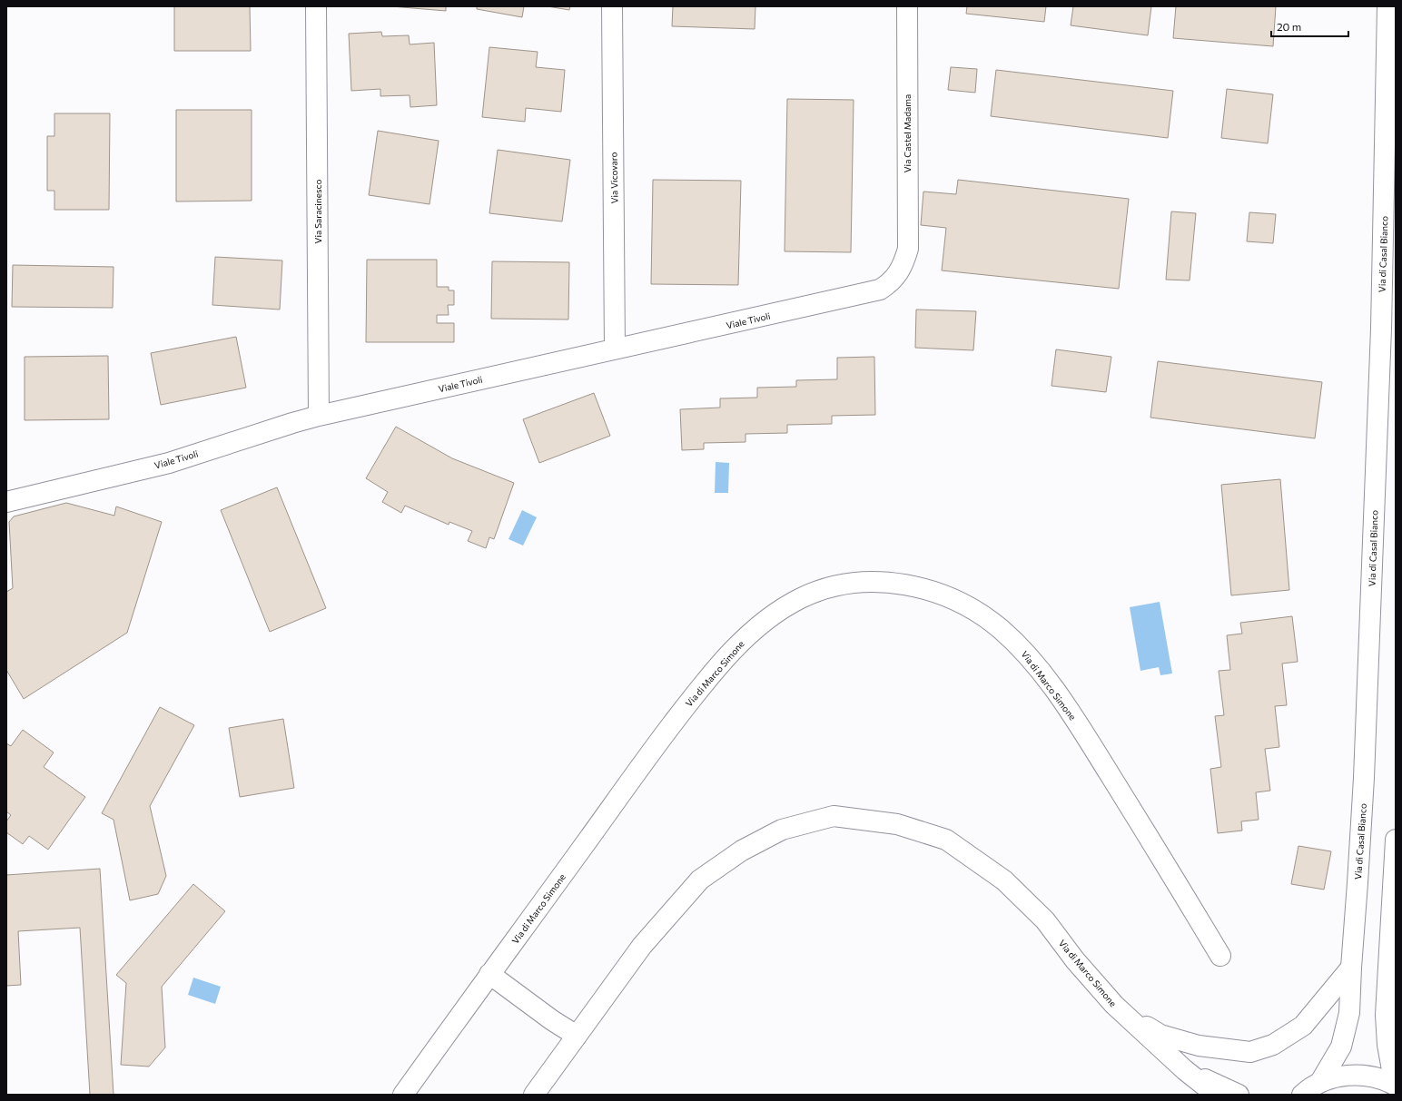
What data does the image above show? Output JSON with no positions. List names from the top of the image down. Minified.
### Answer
{"streets":{"street":["Via Castel Madama","Via Vicovaro","Via Saracinesco","Via di Casal Bianco","Viale Tivoli","Via di Marco Simone"]},"crossings":[["Via Castel Madama","Viale Tivoli"],["Via Vicovaro","Viale Tivoli"],["Via Saracinesco","Viale Tivoli"]],"scale_bar":"20 m"}
